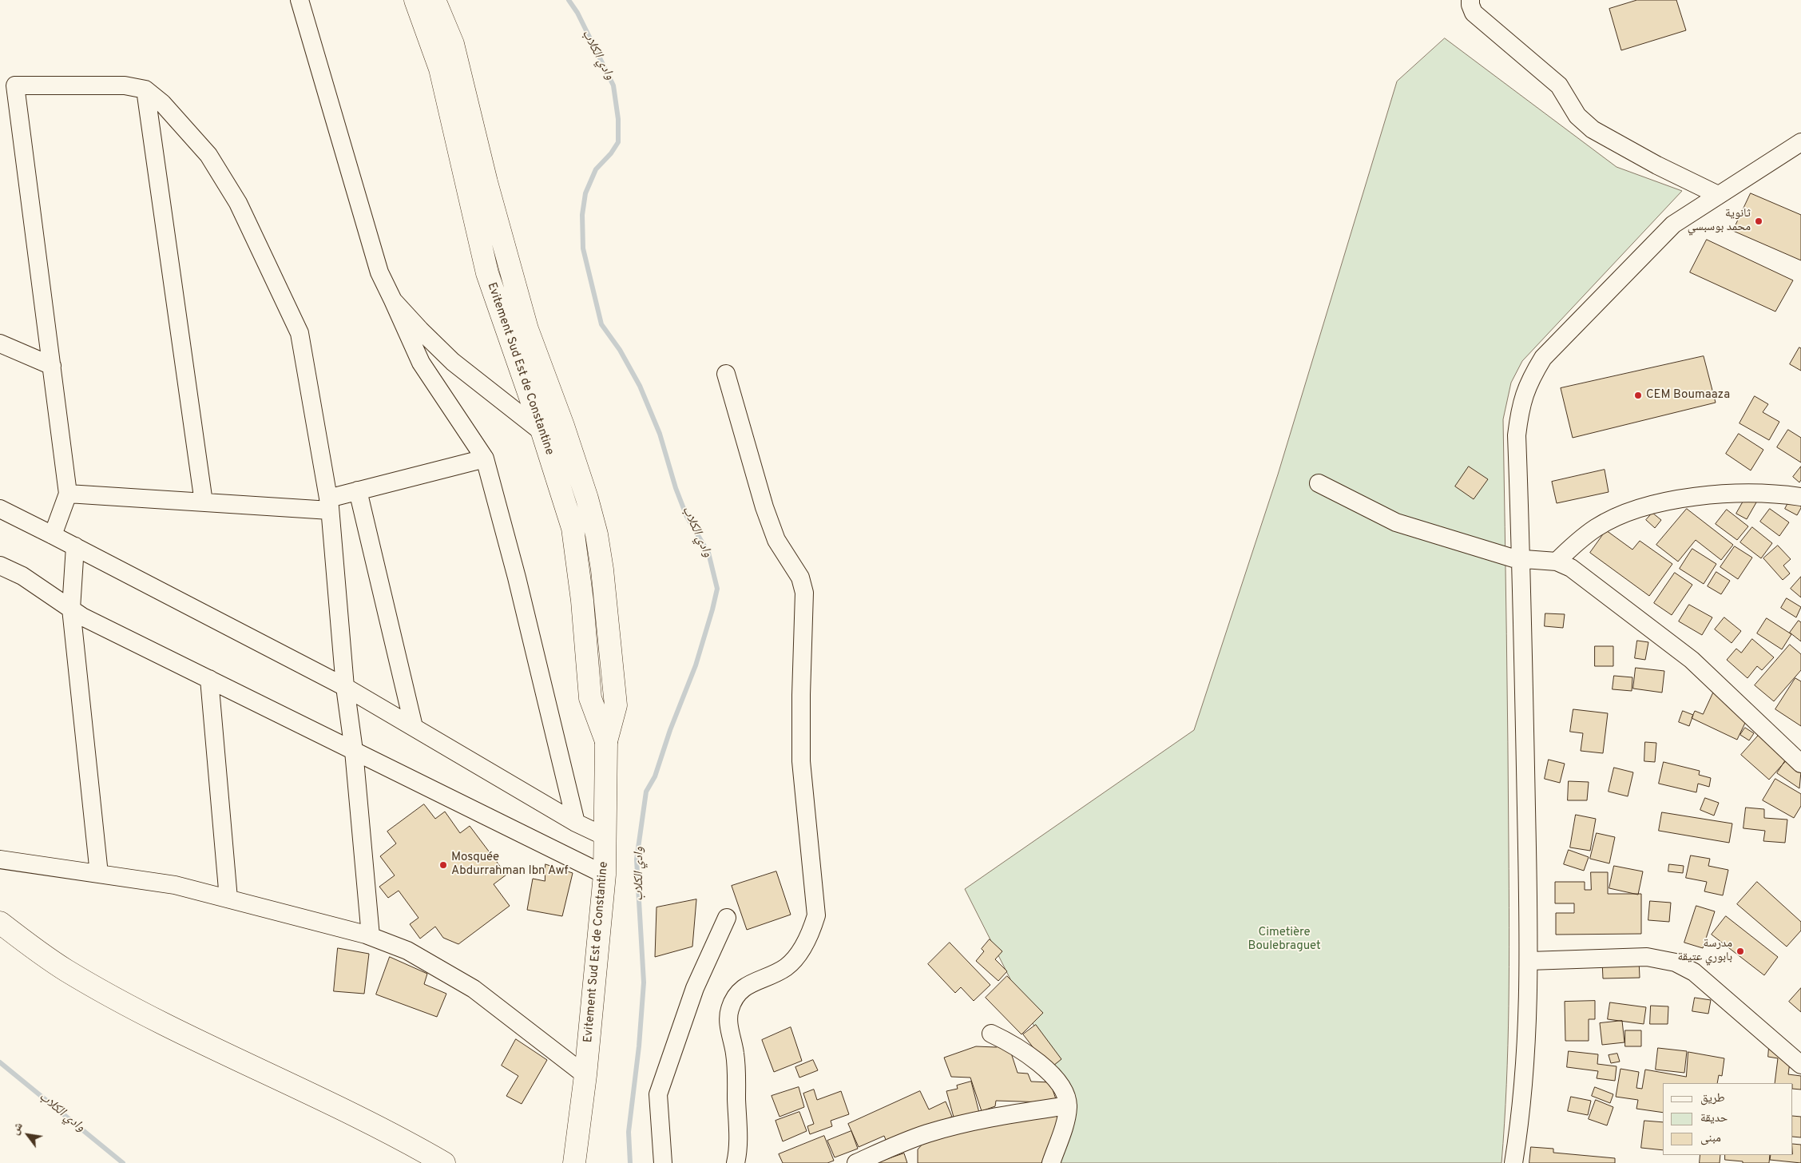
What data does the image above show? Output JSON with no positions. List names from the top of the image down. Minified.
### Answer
{"streets":{"main road":["Evitement Sud Est de Constantine"]},"water":["وادي الكلاب"],"parks":["Cimetière Boulebraguet"],"places":["ثانوية محمد بوسبسي","CEM Boumaaza","Mosquée Abdurrahman Ibn Awf","مدرسة بابوري عتيقة"],"legend":["طريق","حديقة","مبنى"],"north":"top left"}
